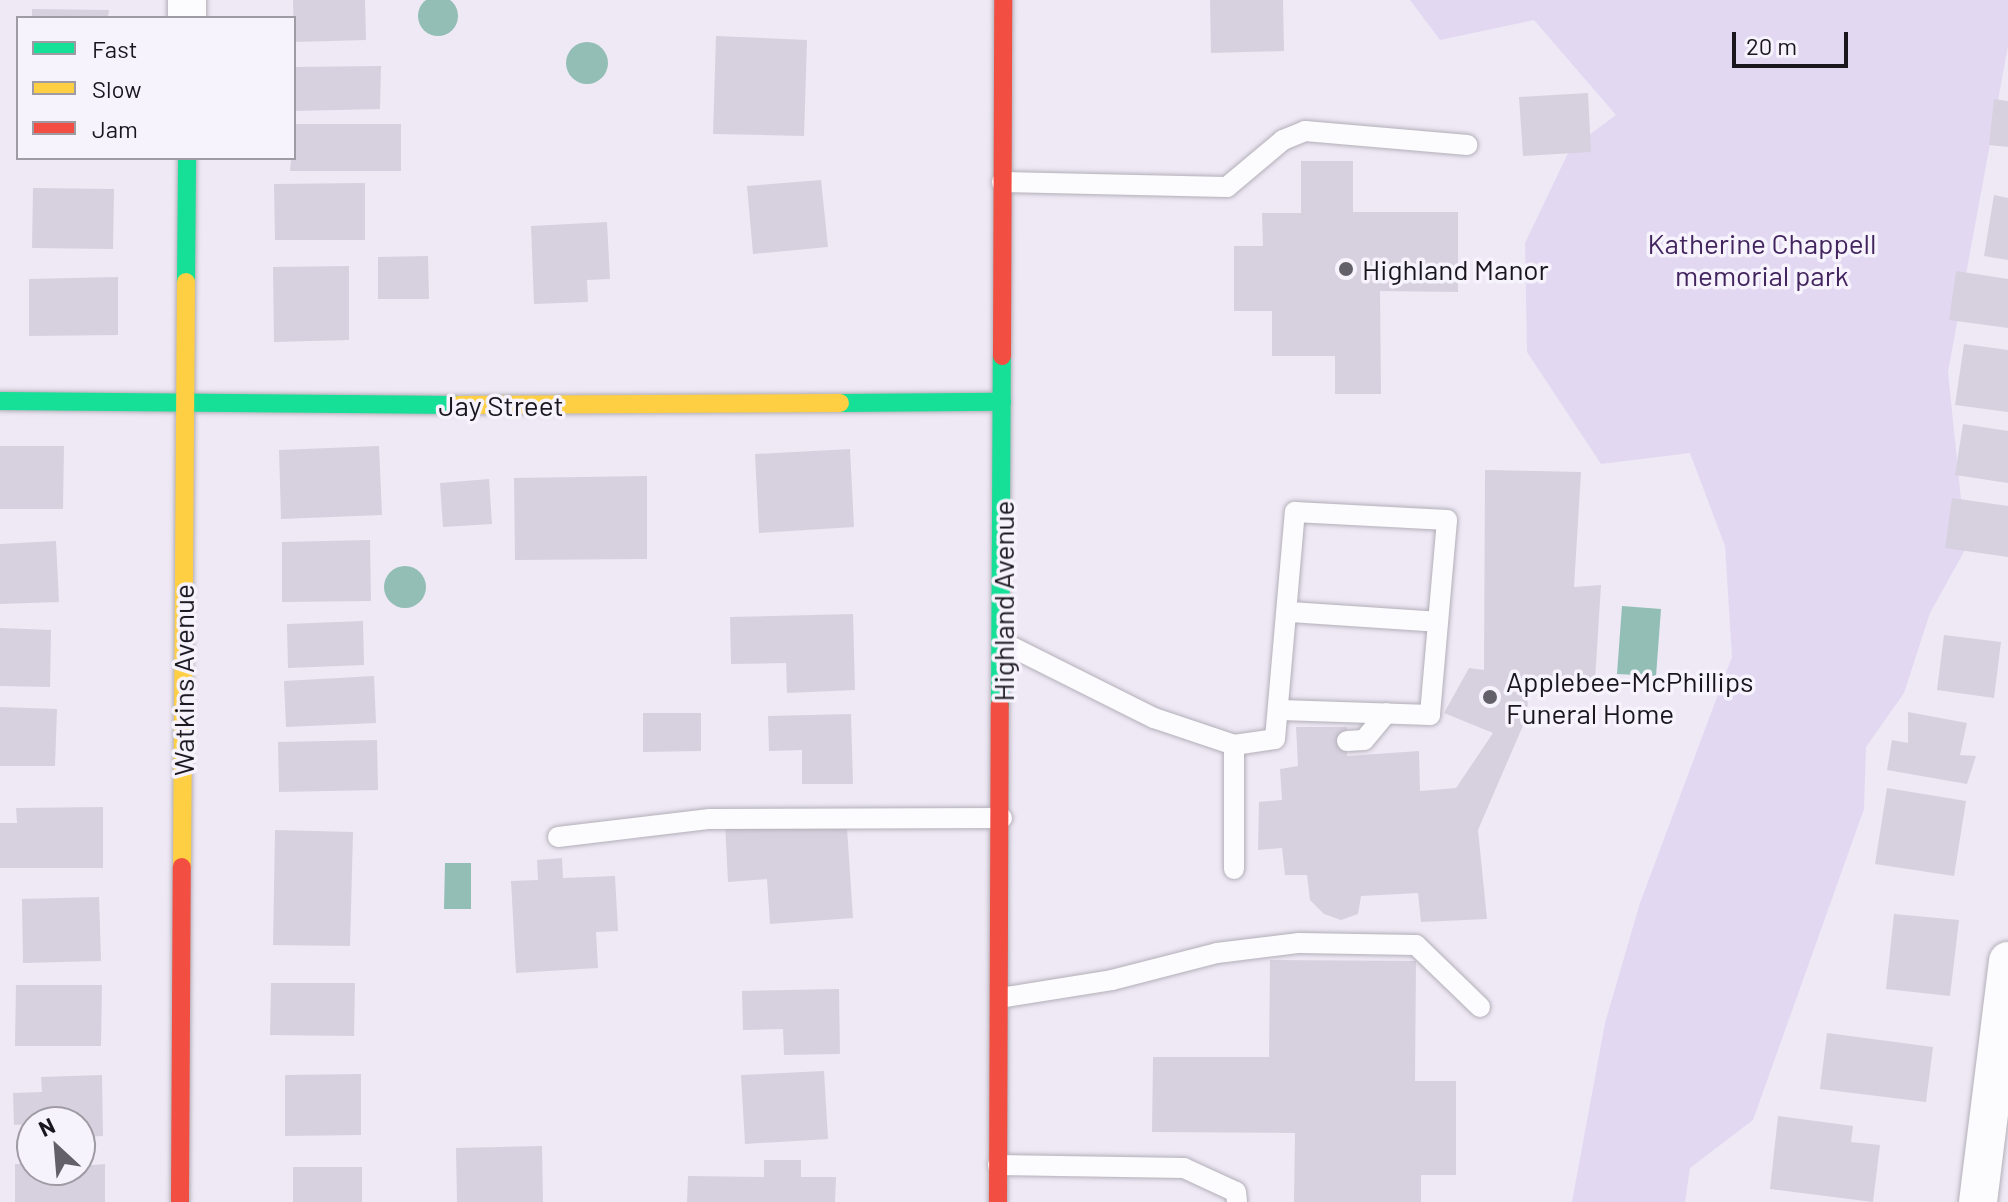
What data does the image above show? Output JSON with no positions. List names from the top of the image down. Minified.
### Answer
{"streets":{"street":["Jay Street","Highland Avenue","Watkins Avenue"]},"crossings":[["Jay Street","Highland Avenue"],["Jay Street","Watkins Avenue"]],"parks":["Katherine Chappell memorial park"],"places":["Highland Manor","Applebee-McPhillips Funeral Home"],"legend":["Fast","Slow","Jam"],"scale_bar":"20 m","north":"top left"}
